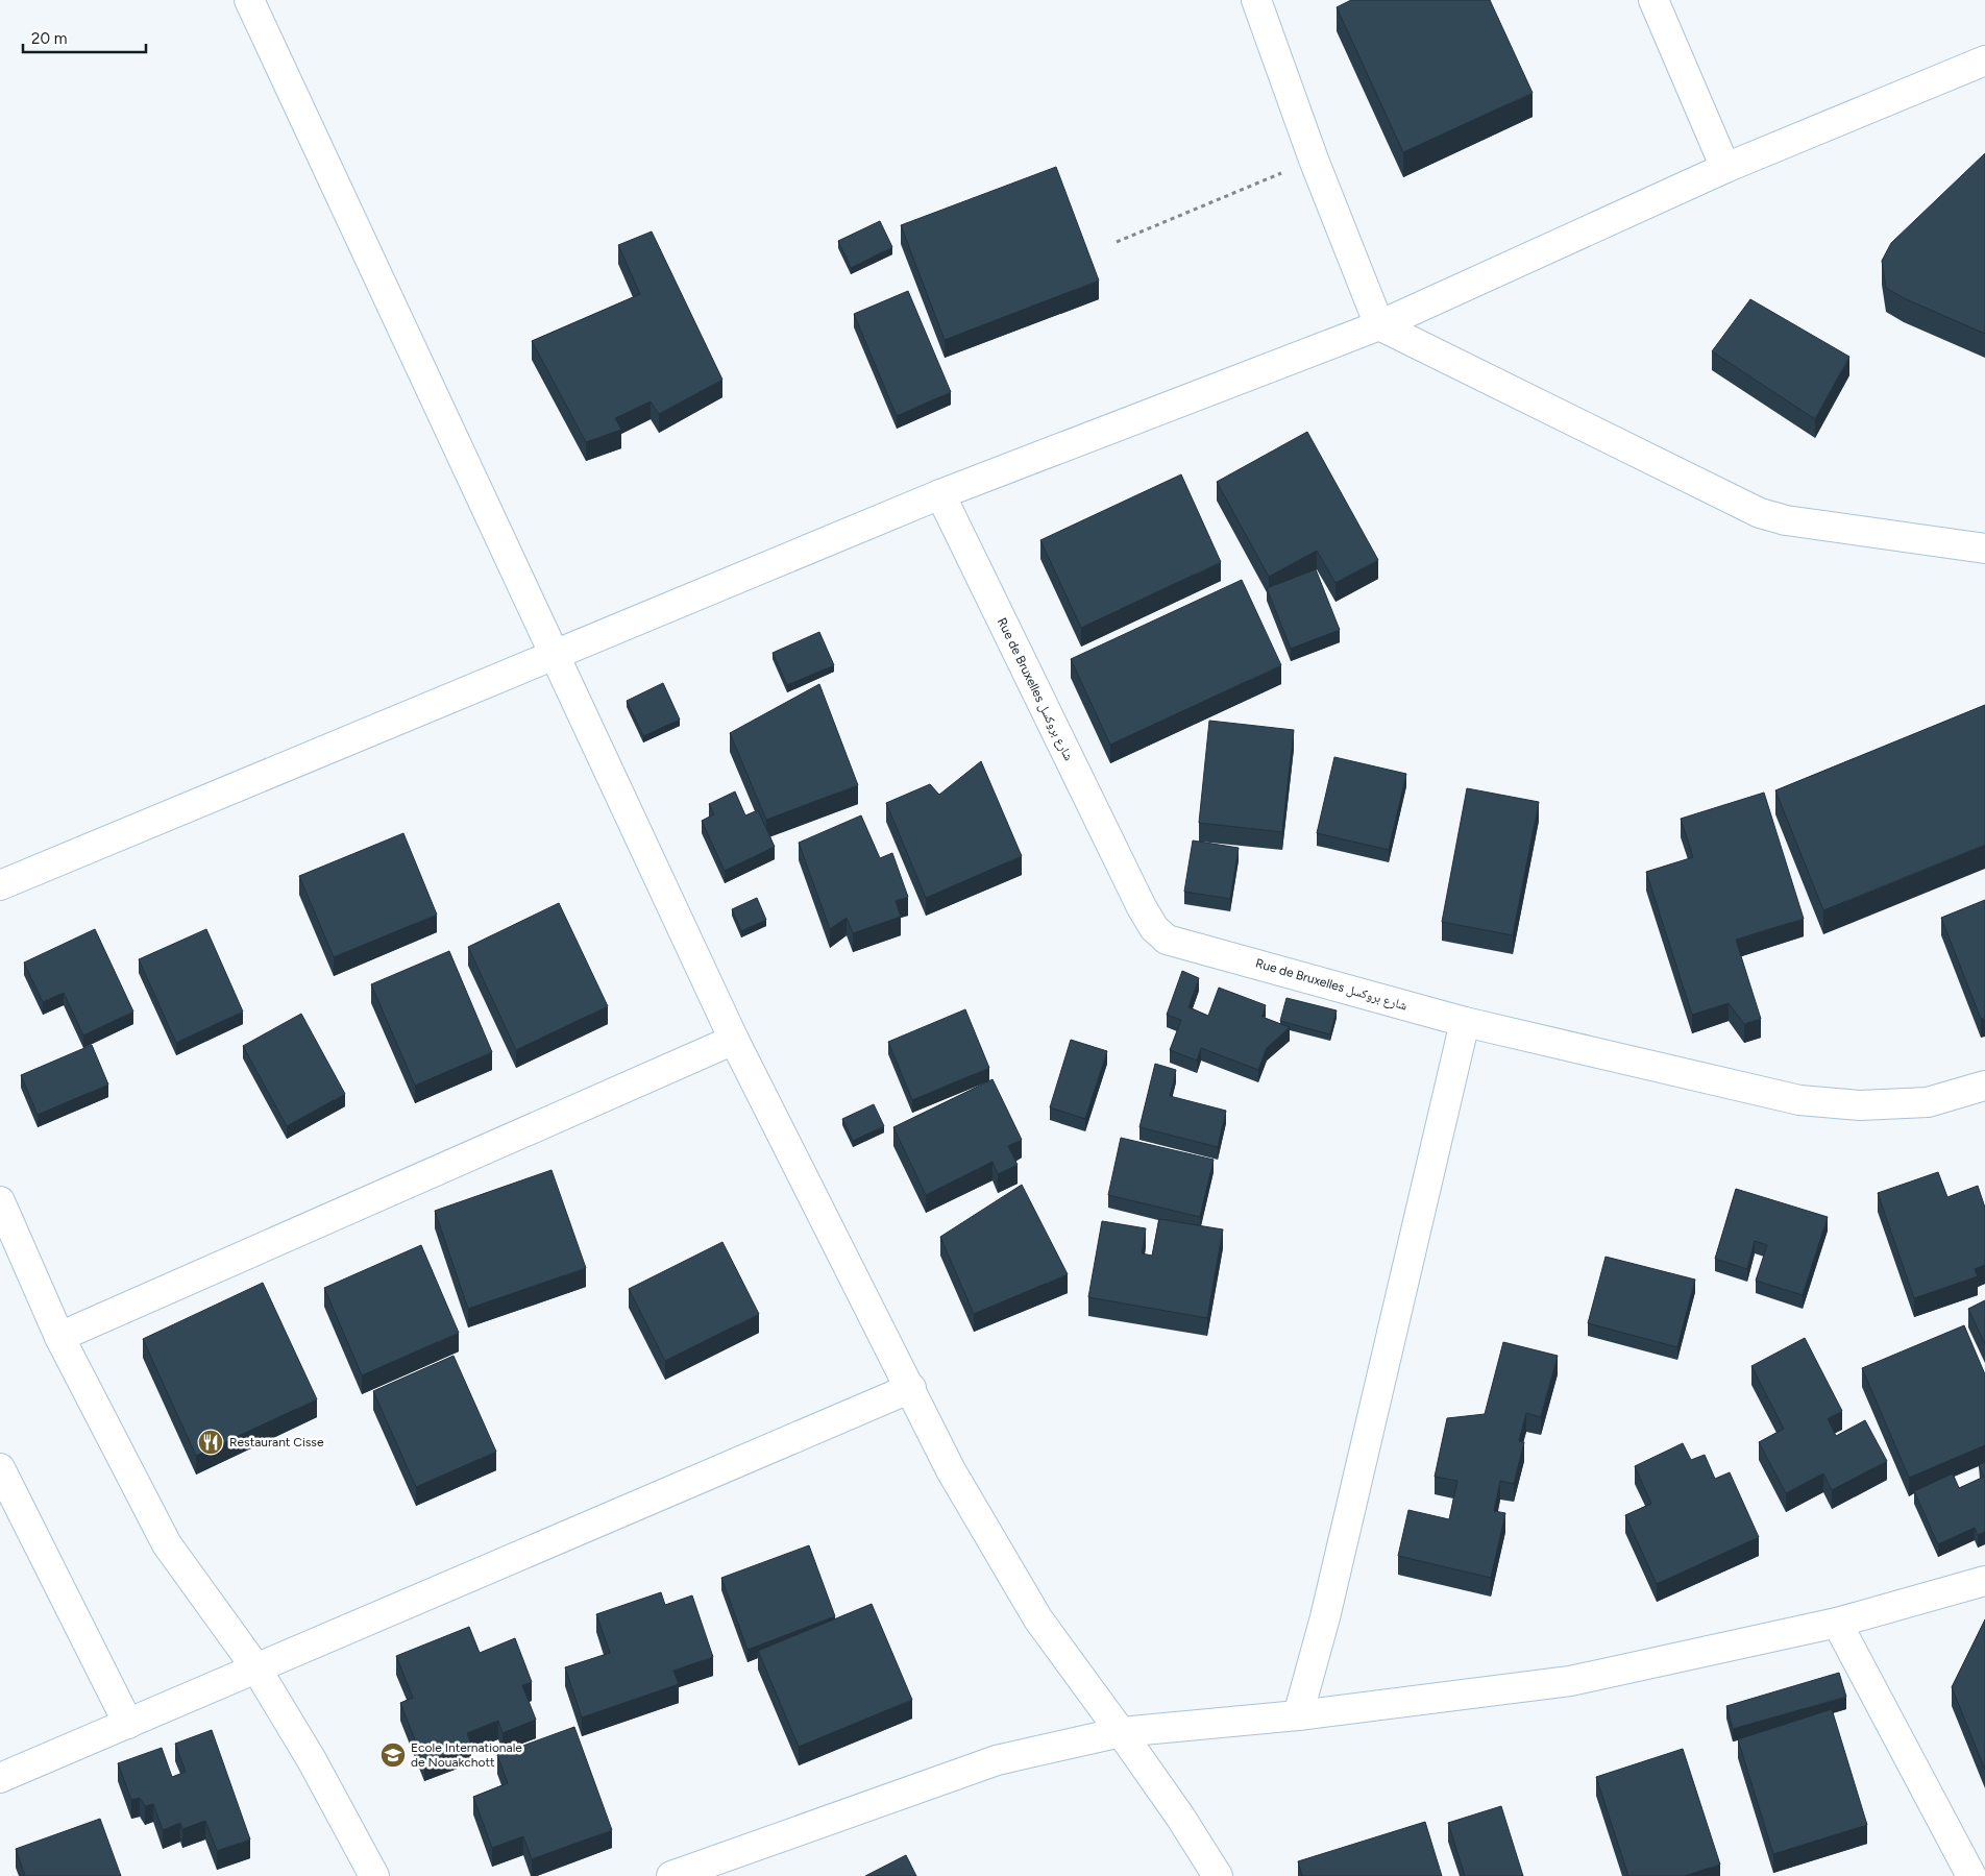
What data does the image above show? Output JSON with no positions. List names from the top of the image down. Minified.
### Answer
{"streets":{"street":["Rue de Bruxelles شارع بروكسل"]},"places":{"restaurant":["Restaurant Cisse"],"school or university":["Ecole Internationale de Nouakchott"]},"scale_bar":"20 m"}
